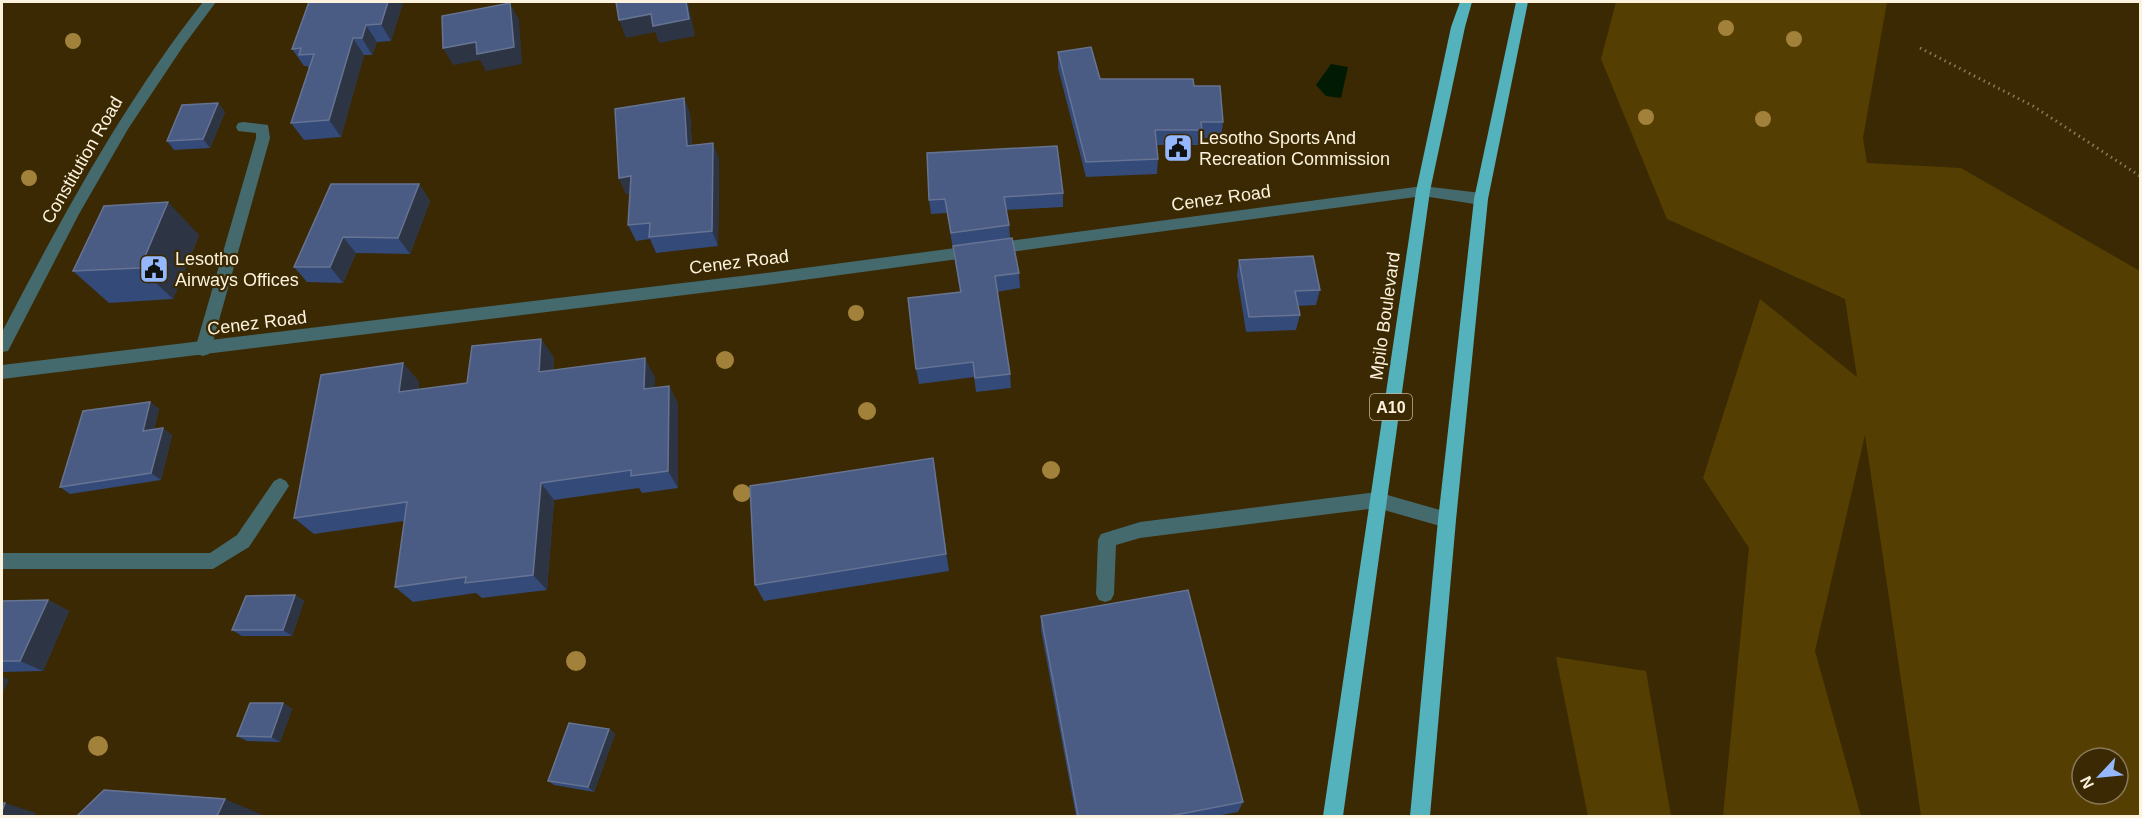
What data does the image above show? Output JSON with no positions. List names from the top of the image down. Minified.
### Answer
{"streets":{"highway":["Mpilo Boulevard","A10"],"street":["Constitution Road","Cenez Road"]},"crossings":[["Cenez Road","Mpilo Boulevard"]],"places":{"public building":["Lesotho Sports And Recreation Commission","Lesotho Airways Offices"]},"north":"bottom left"}
